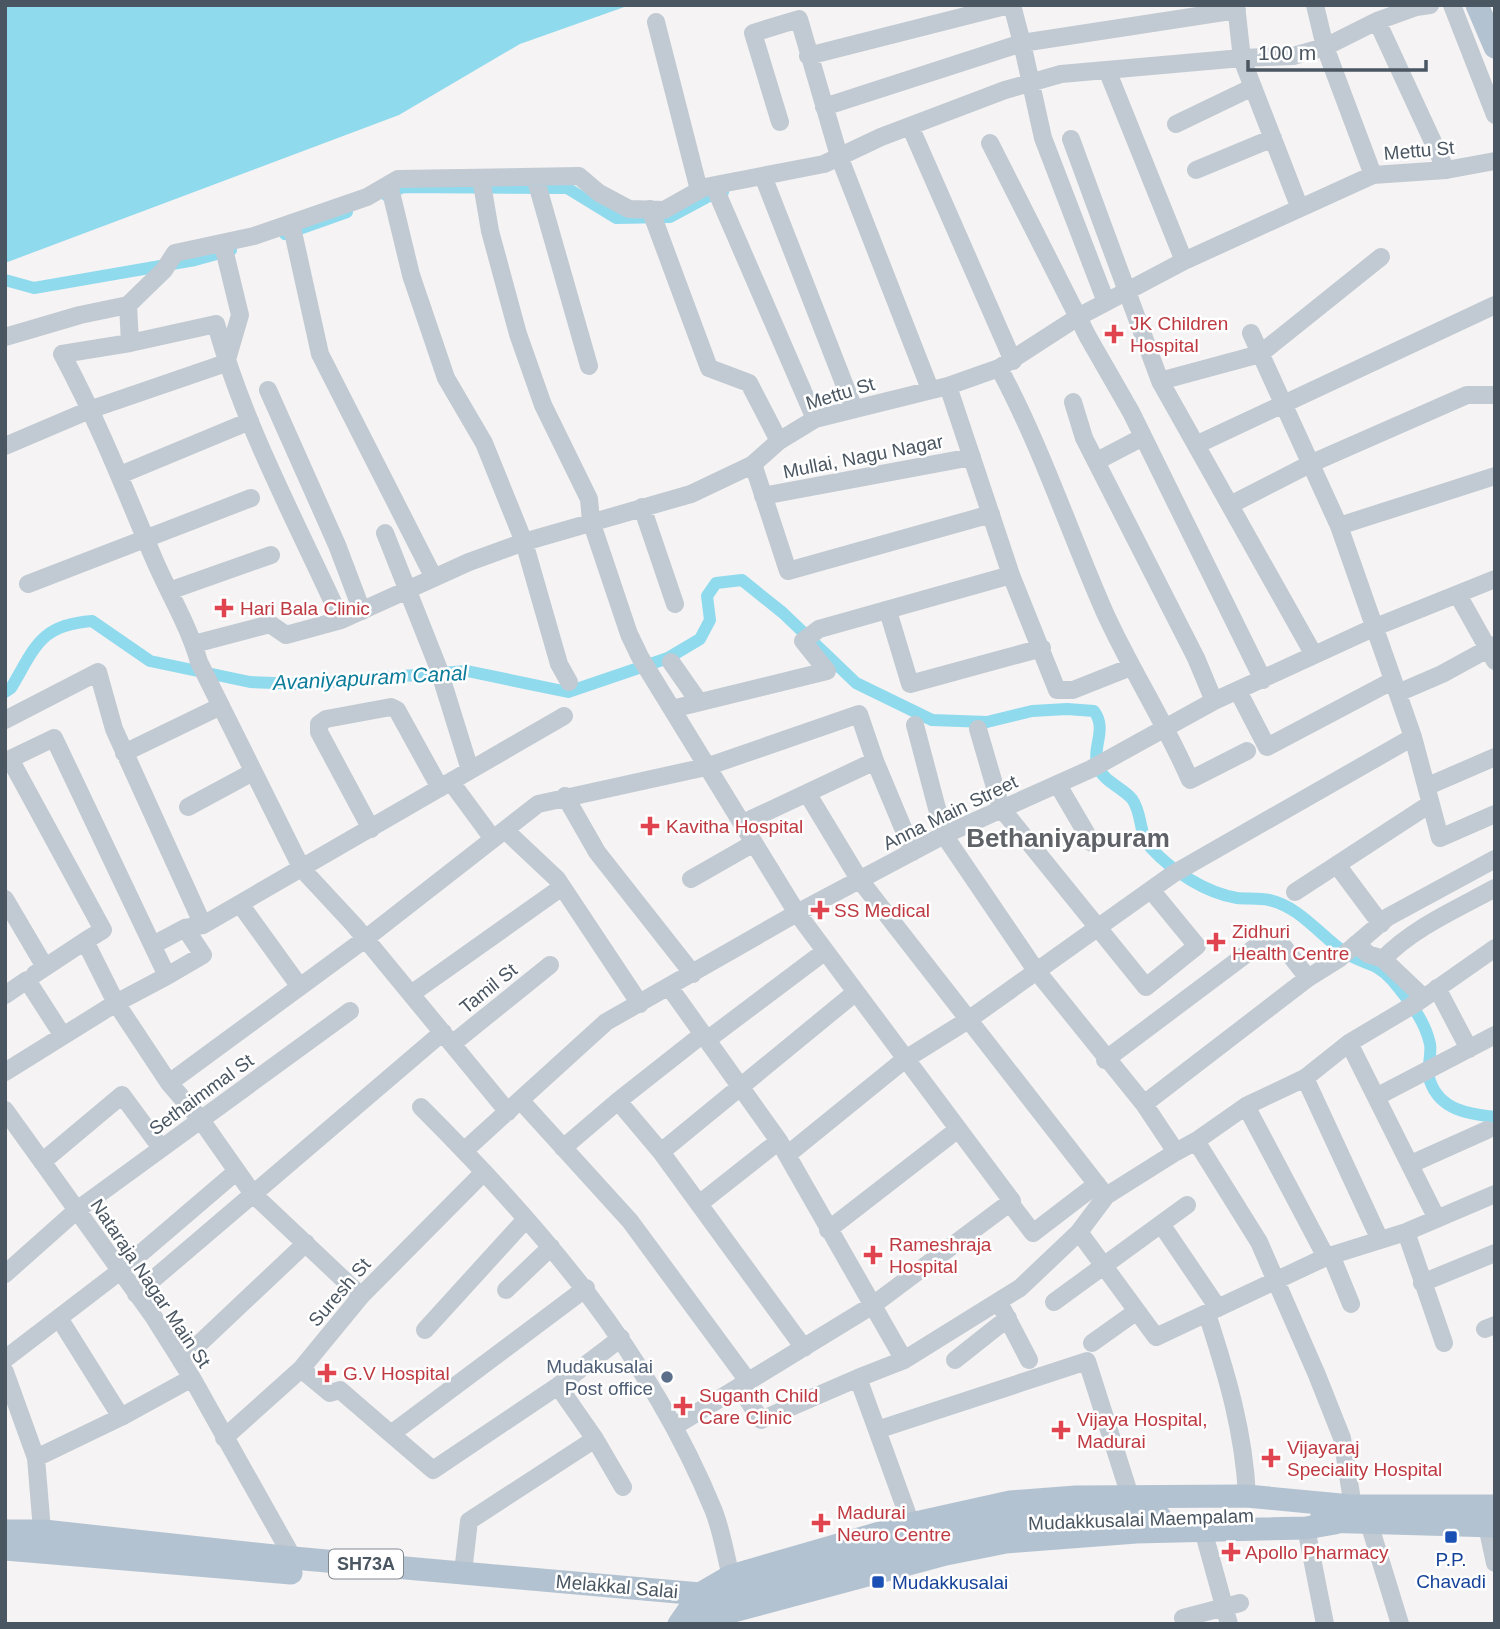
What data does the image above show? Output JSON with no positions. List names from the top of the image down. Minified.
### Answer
{"streets":{"main road":["Mudakkusalai Maempalam","SH73A","Melakkal Salai"],"street":["Mettu St","Mullai, Nagu Nagar","Anna Main Street","Tamil St","Sethaimmal St","Nataraja Nagar Main St","Suresh St"]},"crossings":[["Tamil St","Nataraja Nagar Main St"],["Sethaimmal St","Nataraja Nagar Main St"],["Nataraja Nagar Main St","Suresh St"],["Nataraja Nagar Main St","Melakkal Salai"],["Mudakkusalai Maempalam","Melakkal Salai"]],"districts":["Bethaniyapuram"],"water":["Avaniyapuram Canal"],"places":{"health":["JK Children Hospital","Hari Bala Clinic","Kavitha Hospital","SS Medical","Zidhuri Health Centre","Rameshraja Hospital","G.V Hospital","Suganth Child Care Clinic","Vijaya Hospital, Madurai","Vijayaraj Speciality Hospital","Madurai Neuro Centre","Apollo Pharmacy"],"other":["Mudakusalai Post office"],"transit":["P.P. Chavadi","Mudakkusalai"]},"scale_bar":"100 m"}
